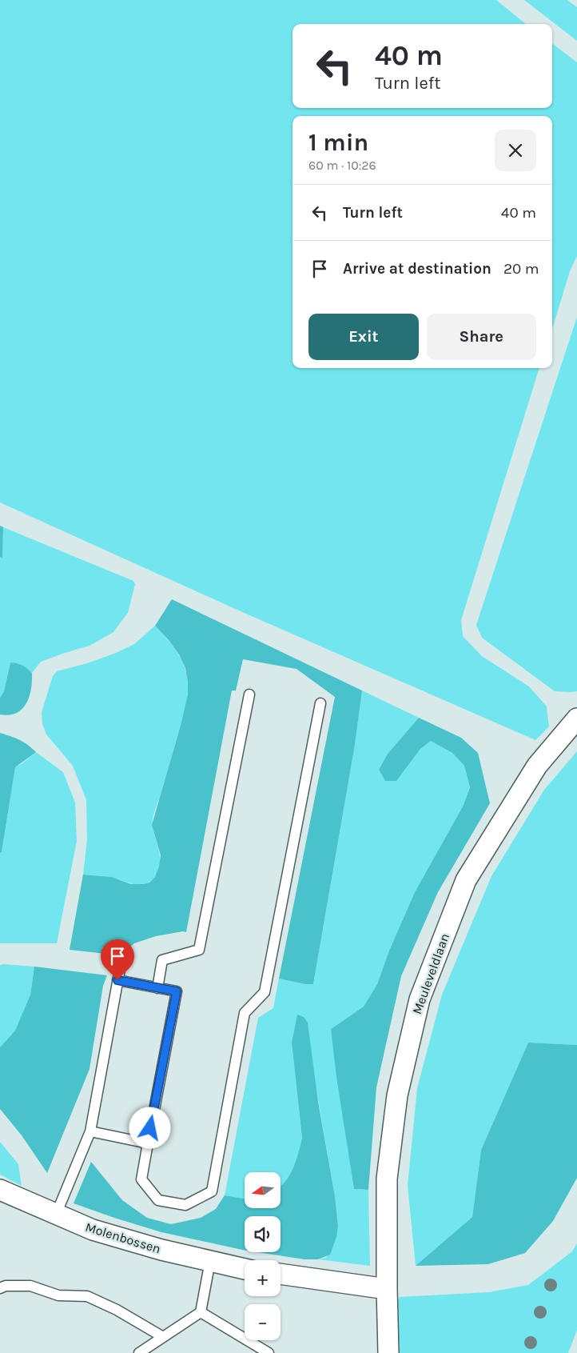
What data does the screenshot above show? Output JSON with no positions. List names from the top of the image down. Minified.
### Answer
{"streets":{"street":["Meuleveldlaan","Molenbossen"]},"north":"left","page":{"turn":["40 m","Turn left"],"heading":["1 min","60 m · 10:26"],"list":[{"name":"Turn left","value":"40 m"},{"name":"Arrive at destination","value":"20 m"}],"buttons":["Exit","Share"],"map_buttons":["+","−"]}}
